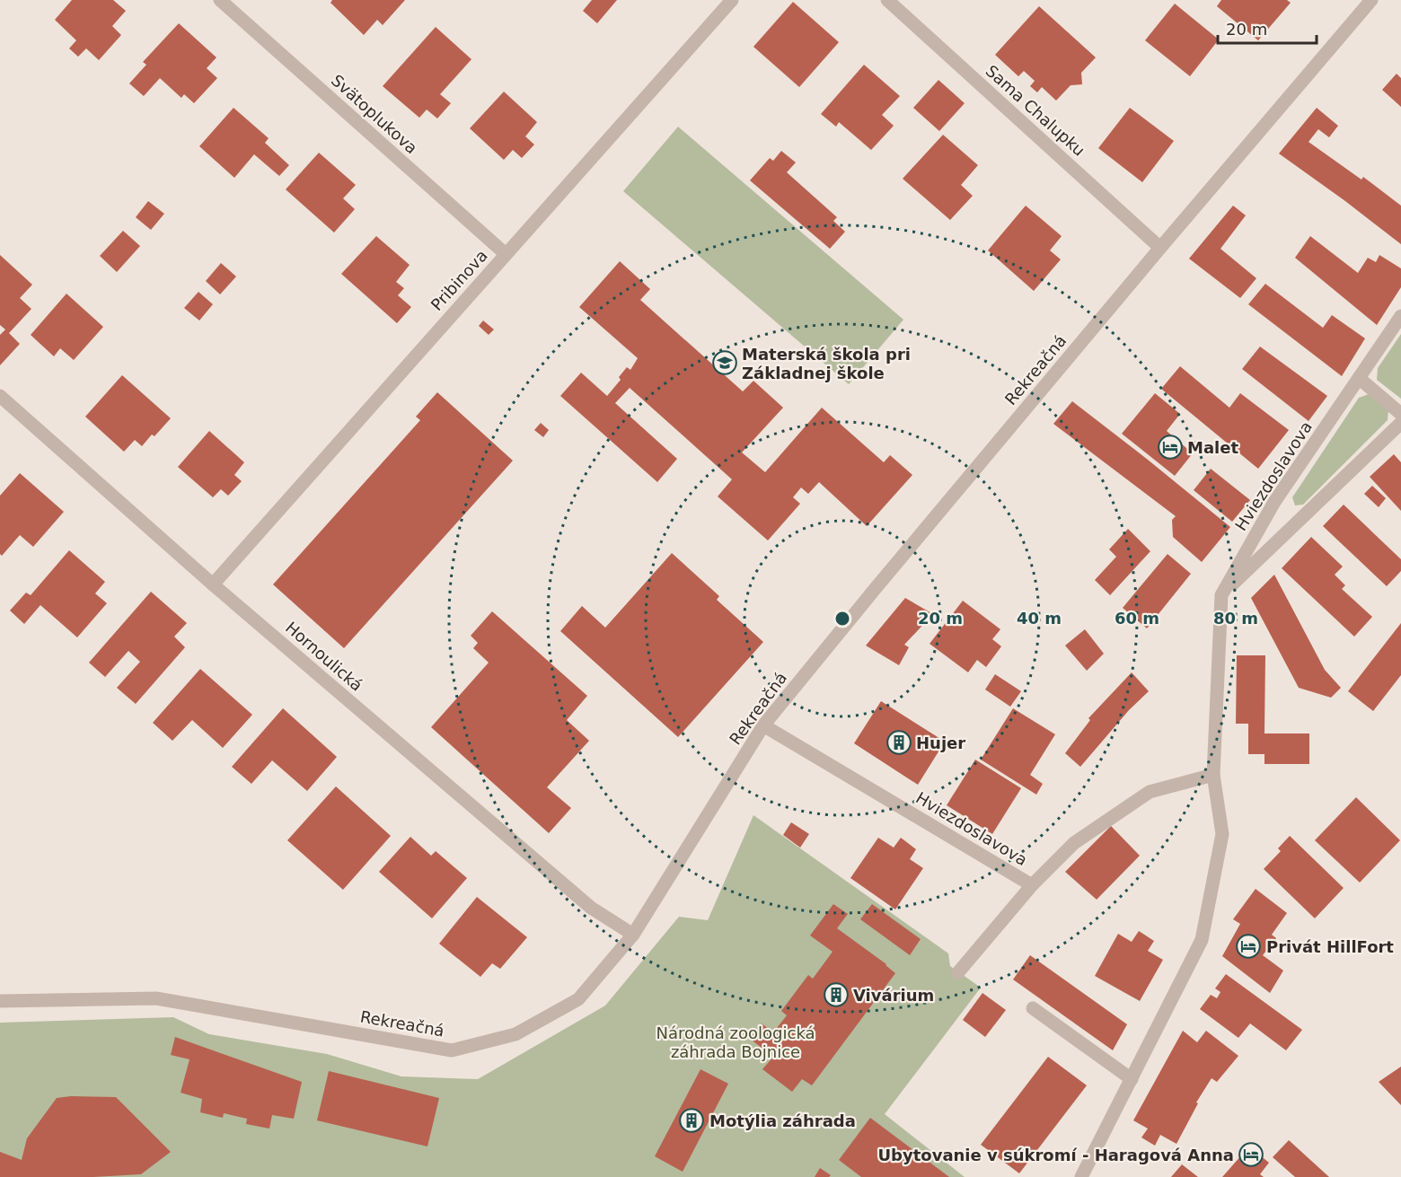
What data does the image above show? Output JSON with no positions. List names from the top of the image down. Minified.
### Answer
{"streets":{"street":["Sama Chalupku","Svätoplukova","Pribinova","Rekreačná","Hviezdoslavova","Hornoulická"]},"crossings":[["Sama Chalupku","Rekreačná"],["Svätoplukova","Pribinova"],["Pribinova","Hornoulická"],["Rekreačná","Hviezdoslavova"],["Rekreačná","Hornoulická"]],"parks":["Národná zoologická záhrada Bojnice"],"places":{"school or university":["Materská škola pri Základnej škole"],"hotel":["Malet","Privát HillFort","Ubytovanie v súkromí - Haragová Anna"],"building":["Hujer","Vivárium","Motýlia záhrada"]},"scale_bar":"20 m","rings":["20 m","40 m","60 m","80 m"]}
